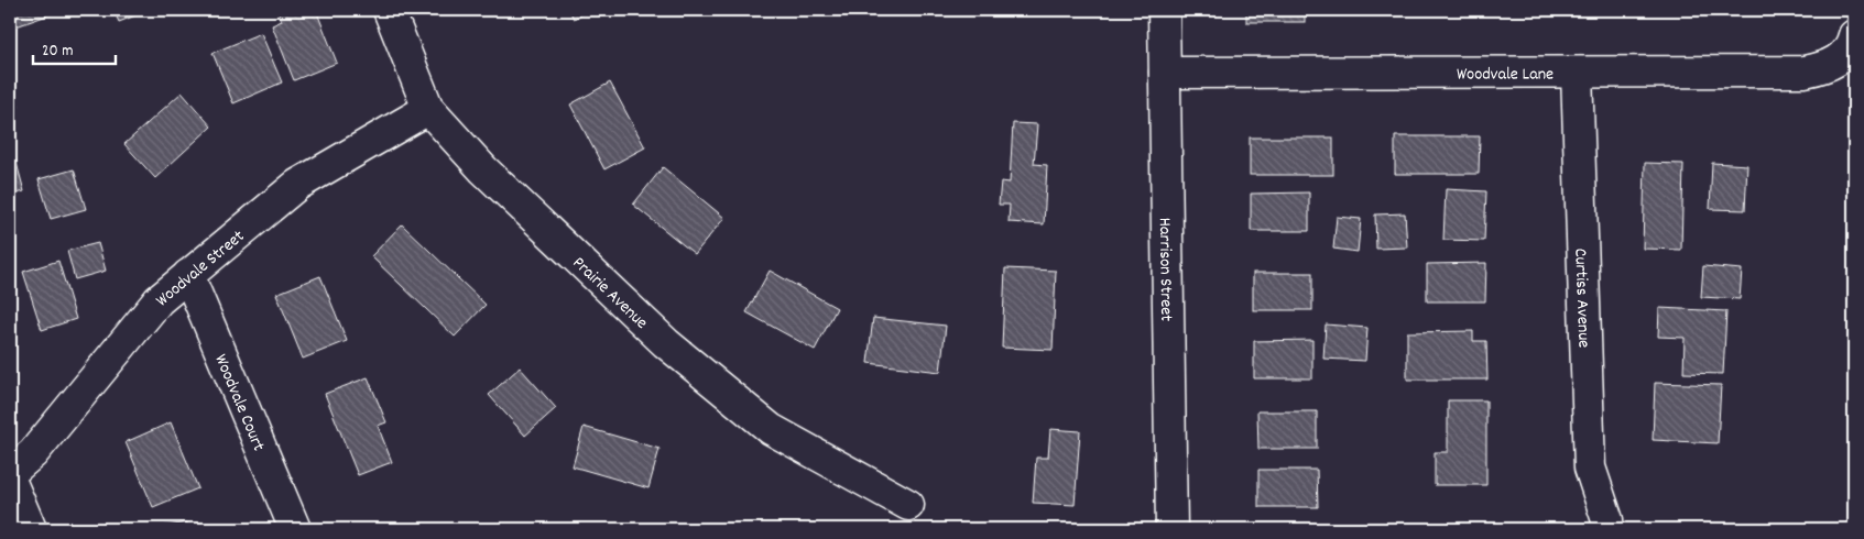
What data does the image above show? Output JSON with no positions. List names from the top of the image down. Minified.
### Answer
{"streets":{"street":["Woodvale Lane","Woodvale Street","Harrison Street","Prairie Avenue","Curtiss Avenue","Woodvale Court"]},"crossings":[["Woodvale Lane","Harrison Street"],["Woodvale Lane","Curtiss Avenue"],["Woodvale Street","Prairie Avenue"],["Woodvale Street","Woodvale Court"]],"scale_bar":"20 m"}
